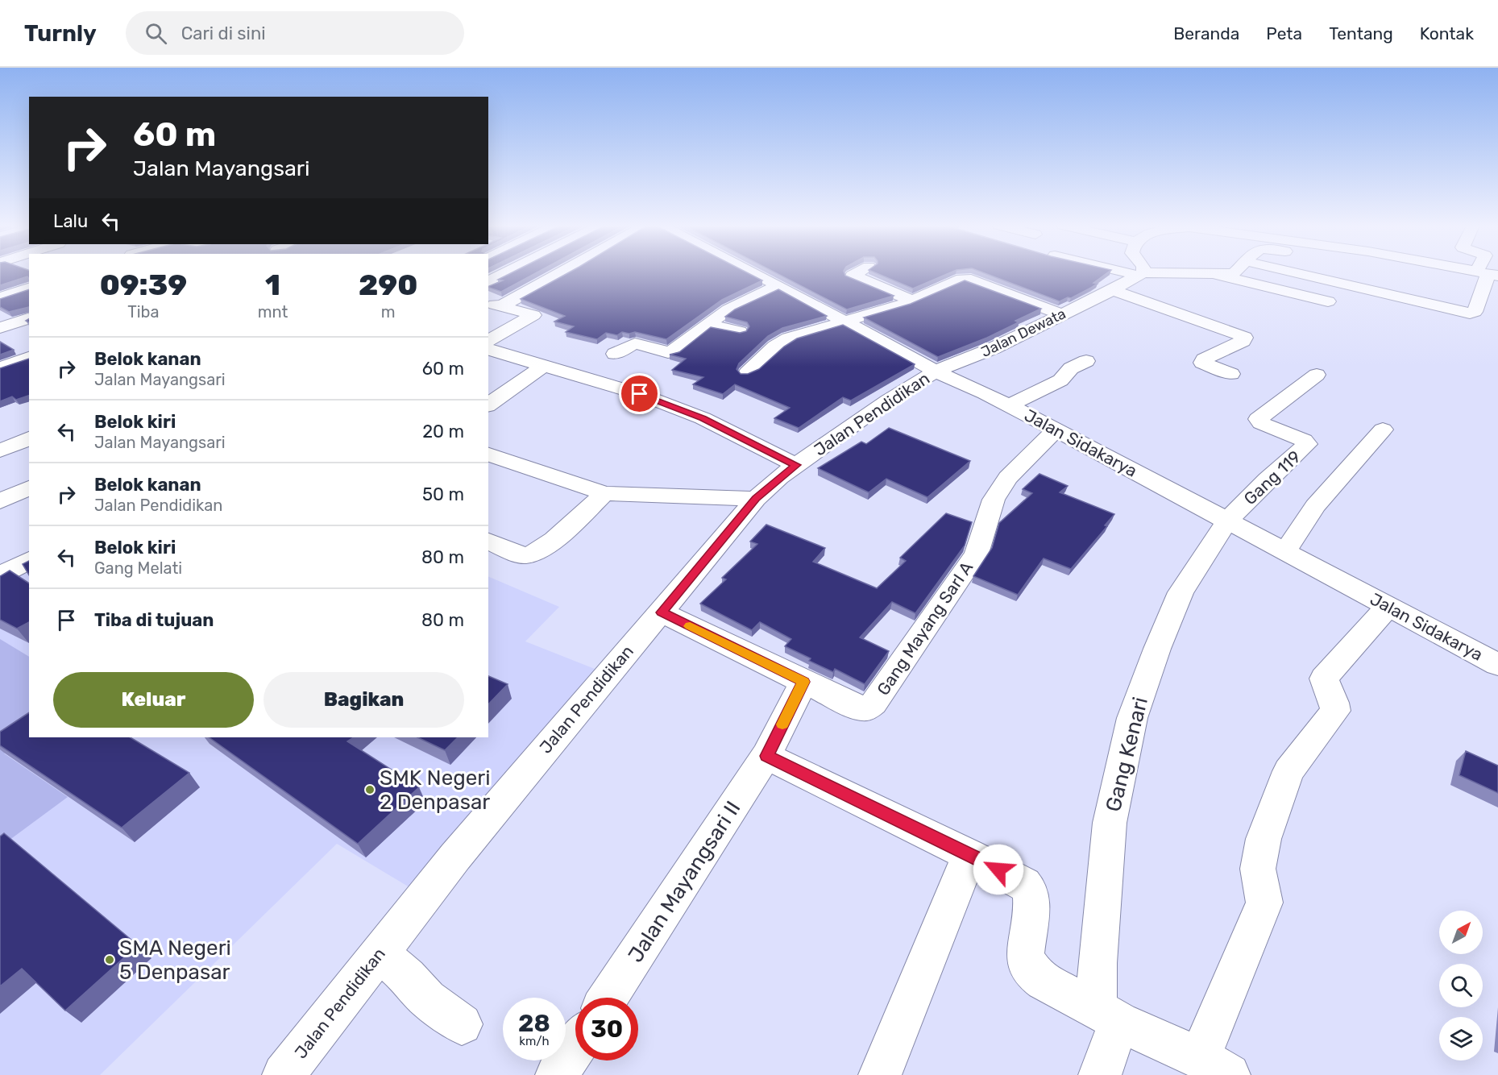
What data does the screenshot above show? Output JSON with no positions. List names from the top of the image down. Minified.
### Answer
{"streets":{"street":["Jalan Dewata","Jalan Pendidikan","Jalan Sidakarya","Gang 119","Gang Mayang SarI A","Gang Kenari","Jalan Mayangsari II"]},"crossings":[["Jalan Dewata","Jalan Pendidikan"],["Jalan Dewata","Jalan Sidakarya"],["Jalan Pendidikan","Jalan Sidakarya"],["Jalan Sidakarya","Gang 119"],["Jalan Sidakarya","Gang Mayang SarI A"],["Jalan Sidakarya","Gang Kenari"],["Gang 119","Gang Kenari"],["Gang Mayang SarI A","Jalan Mayangsari II"]],"places":["SMK Negeri 2 Denpasar","SMA Negeri 5 Denpasar"],"north":"top right","page":{"header":"Turnly","search":"Cari di sini","nav":["Beranda","Peta","Tentang","Kontak"],"turn":["60 m","Jalan Mayangsari"],"then":"Lalu","eta":["09:39","Tiba","1","mnt","290","m"],"list":[{"name":"Belok kanan","note":"Jalan Mayangsari","value":"60 m"},{"name":"Belok kiri","note":"Jalan Mayangsari","value":"20 m"},{"name":"Belok kanan","note":"Jalan Pendidikan","value":"50 m"},{"name":"Belok kiri","note":"Gang Melati","value":"80 m"},{"name":"Tiba di tujuan","value":"80 m"}],"buttons":["Keluar","Bagikan"],"speed":"28 km/h","limit":"30"}}
